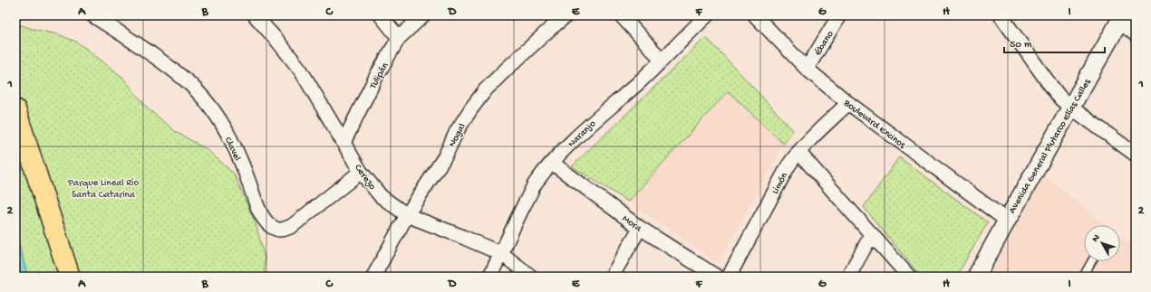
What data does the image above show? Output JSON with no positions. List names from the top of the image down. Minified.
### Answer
{"streets":{"street":["Ébano","Tulipán","Boulevard Encinos","Naranjo","Nogal","Avenida General Plutarco Elías Calles","Clavel","Cerezo","Limón","Mora"]},"crossings":[["Ébano","Boulevard Encinos"],["Tulipán","Cerezo"],["Boulevard Encinos","Avenida General Plutarco Elías Calles"],["Boulevard Encinos","Limón"],["Naranjo","Cerezo"],["Naranjo","Mora"],["Nogal","Cerezo"],["Clavel","Cerezo"]],"parks":["Parque Lineal Río Santa Catarina"],"scale_bar":"50 m","north":"top left","grid":{"columns":["A","B","C","D","E","F","G","H","I"],"rows":["1","2"]}}
